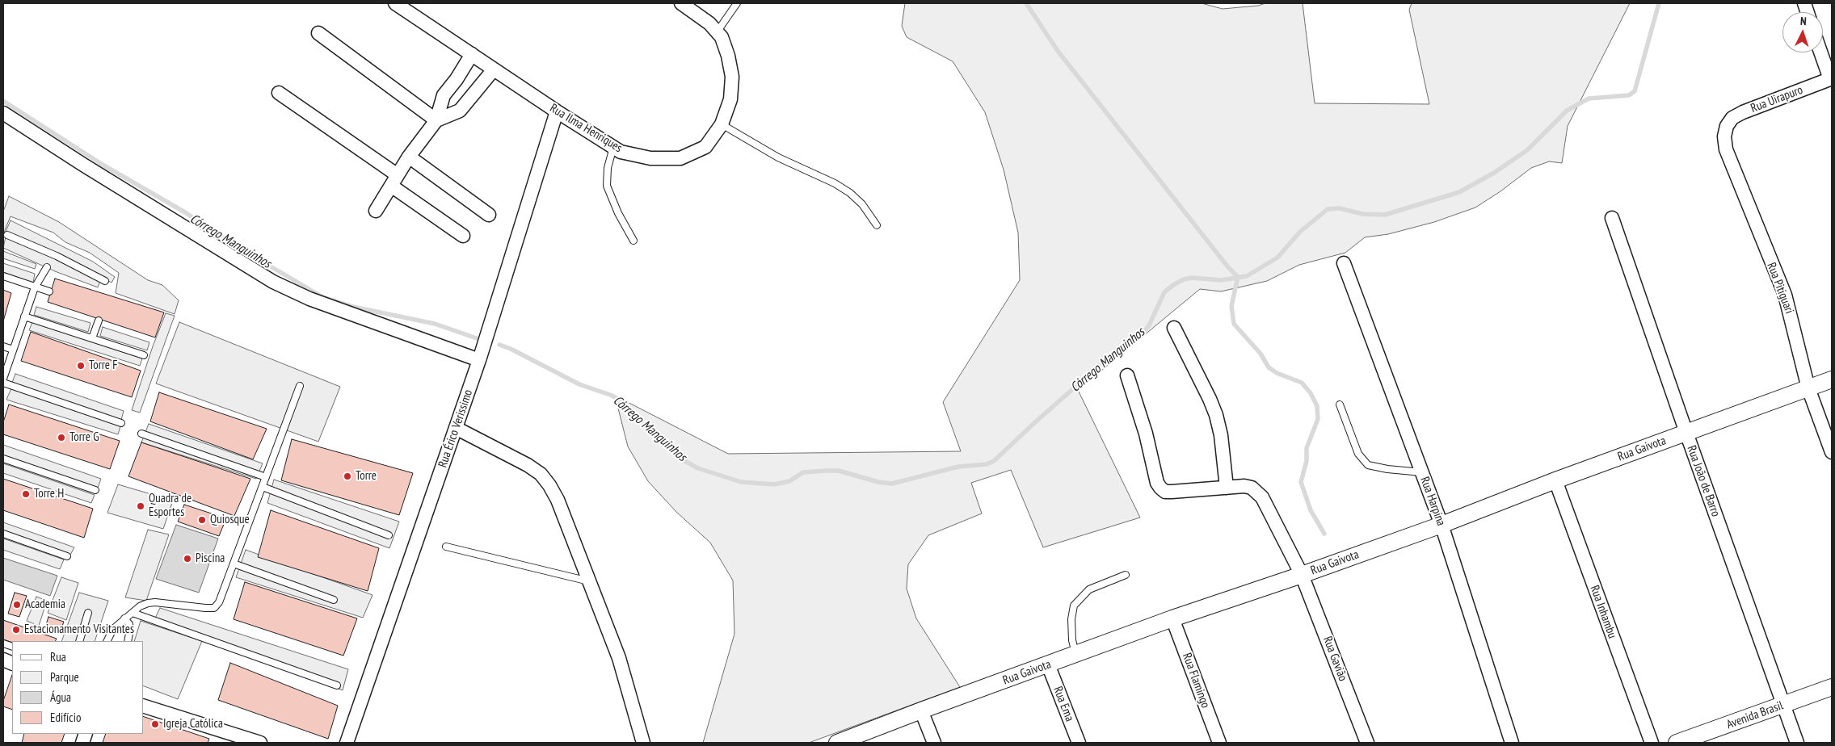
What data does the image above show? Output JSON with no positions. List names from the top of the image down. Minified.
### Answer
{"streets":{"street":["Rua Uirapuro","Rua Ilma Henriques","Rua Pitiguari","Rua Érico Verissimo","Rua Gaivota","Rua João de Barro","Rua Harpina","Rua Inhambu","Rua Gavião","Rua Flamingo","Rua Ema","Avenida Brasil"]},"crossings":[["Rua Uirapuro","Rua Pitiguari"],["Rua Ilma Henriques","Rua Érico Verissimo"],["Rua Pitiguari","Rua Gaivota"],["Rua Gaivota","Rua João de Barro"],["Rua Gaivota","Rua Harpina"],["Rua Gaivota","Rua Inhambu"],["Rua Gaivota","Rua Gavião"],["Rua Gaivota","Rua Flamingo"],["Rua Gaivota","Rua Ema"],["Rua João de Barro","Avenida Brasil"]],"water":["Córrego Manguinhos"],"places":["Torre F","Torre G","Torre","Torre H","Quadra de Esportes","Quiosque","Piscina","Academia","Estacionamento Visitantes","Igreja Católica"],"legend":["Rua","Parque","Água","Edifício"],"north":"top"}
